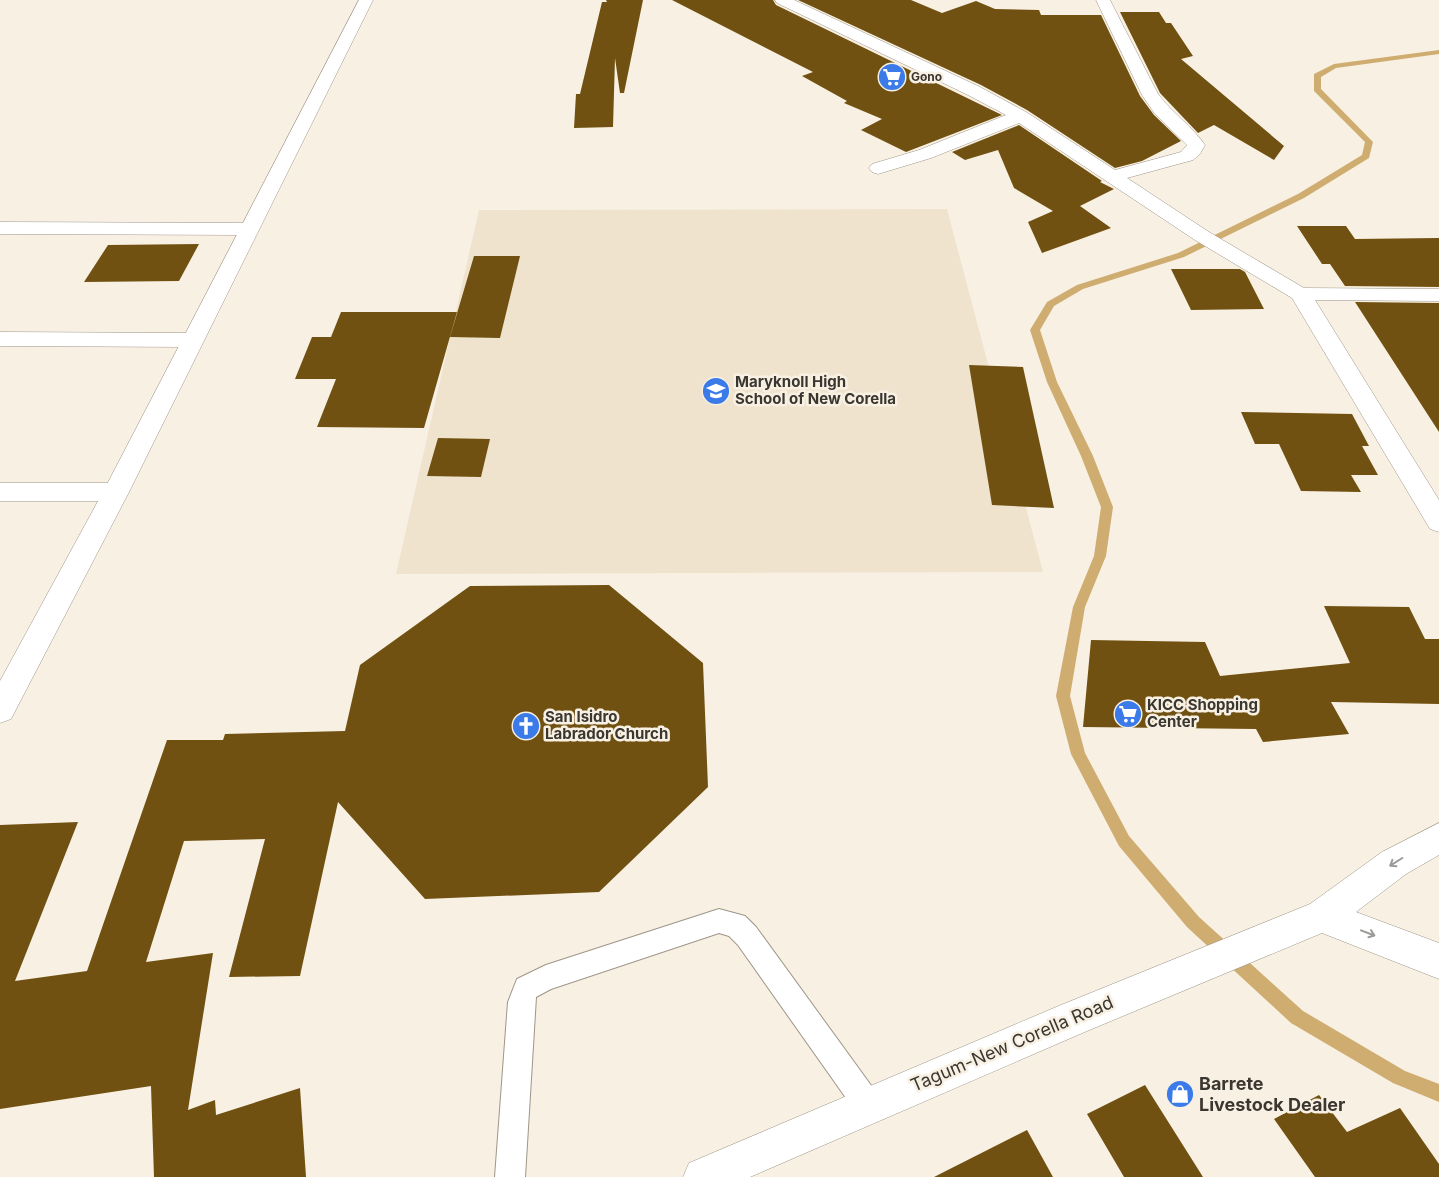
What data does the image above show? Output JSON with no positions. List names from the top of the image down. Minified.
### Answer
{"streets":{"street":["Tagum-New Corella Road"]},"places":{"supermarket":["Gono","KICC Shopping Center"],"school or university":["Maryknoll High School of New Corella"],"church":["San Isidro Labrador Church"],"shop":["Barrete Livestock Dealer"]}}
